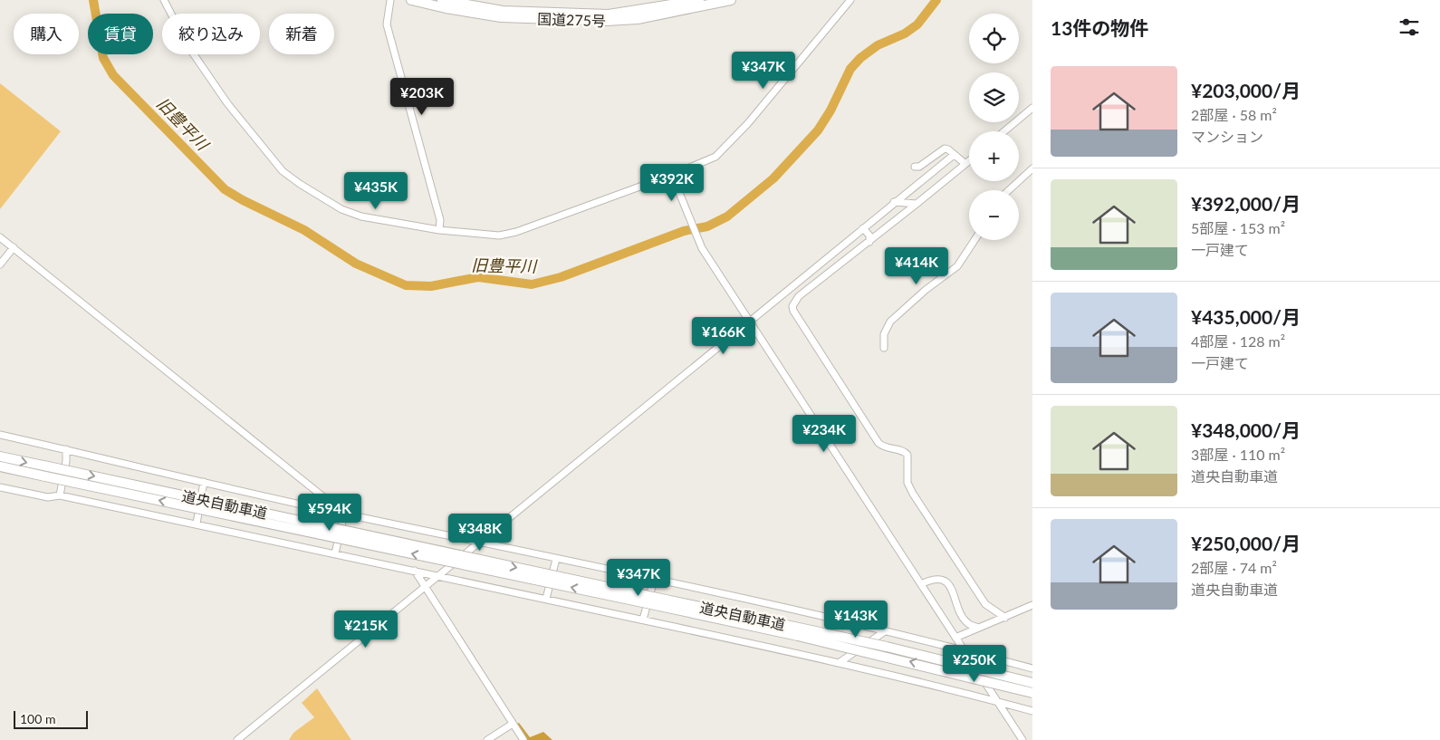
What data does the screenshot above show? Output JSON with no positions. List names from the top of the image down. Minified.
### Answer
{"streets":{"highway":["国道275号","道央自動車道"]},"water":["旧豊平川"],"scale_bar":"100 m","page":{"heading":"13件の物件","map_buttons":["+","−"],"chip":["購入","賃貸","絞り込み","新着"],"price":["¥347K","¥203K","¥392K","¥435K","¥414K","¥166K","¥234K","¥594K","¥348K","¥347K","¥143K","¥215K","¥250K"],"list":[{"name":"¥203,000/月","note":"2部屋 · 58 m² · マンション"},{"name":"¥392,000/月","note":"5部屋 · 153 m² · 一戸建て"},{"name":"¥435,000/月","note":"4部屋 · 128 m² · 一戸建て"},{"name":"¥348,000/月","note":"3部屋 · 110 m² · 道央自動車道"},{"name":"¥250,000/月","note":"2部屋 · 74 m² · 道央自動車道"}],"scale":"100 m"}}
